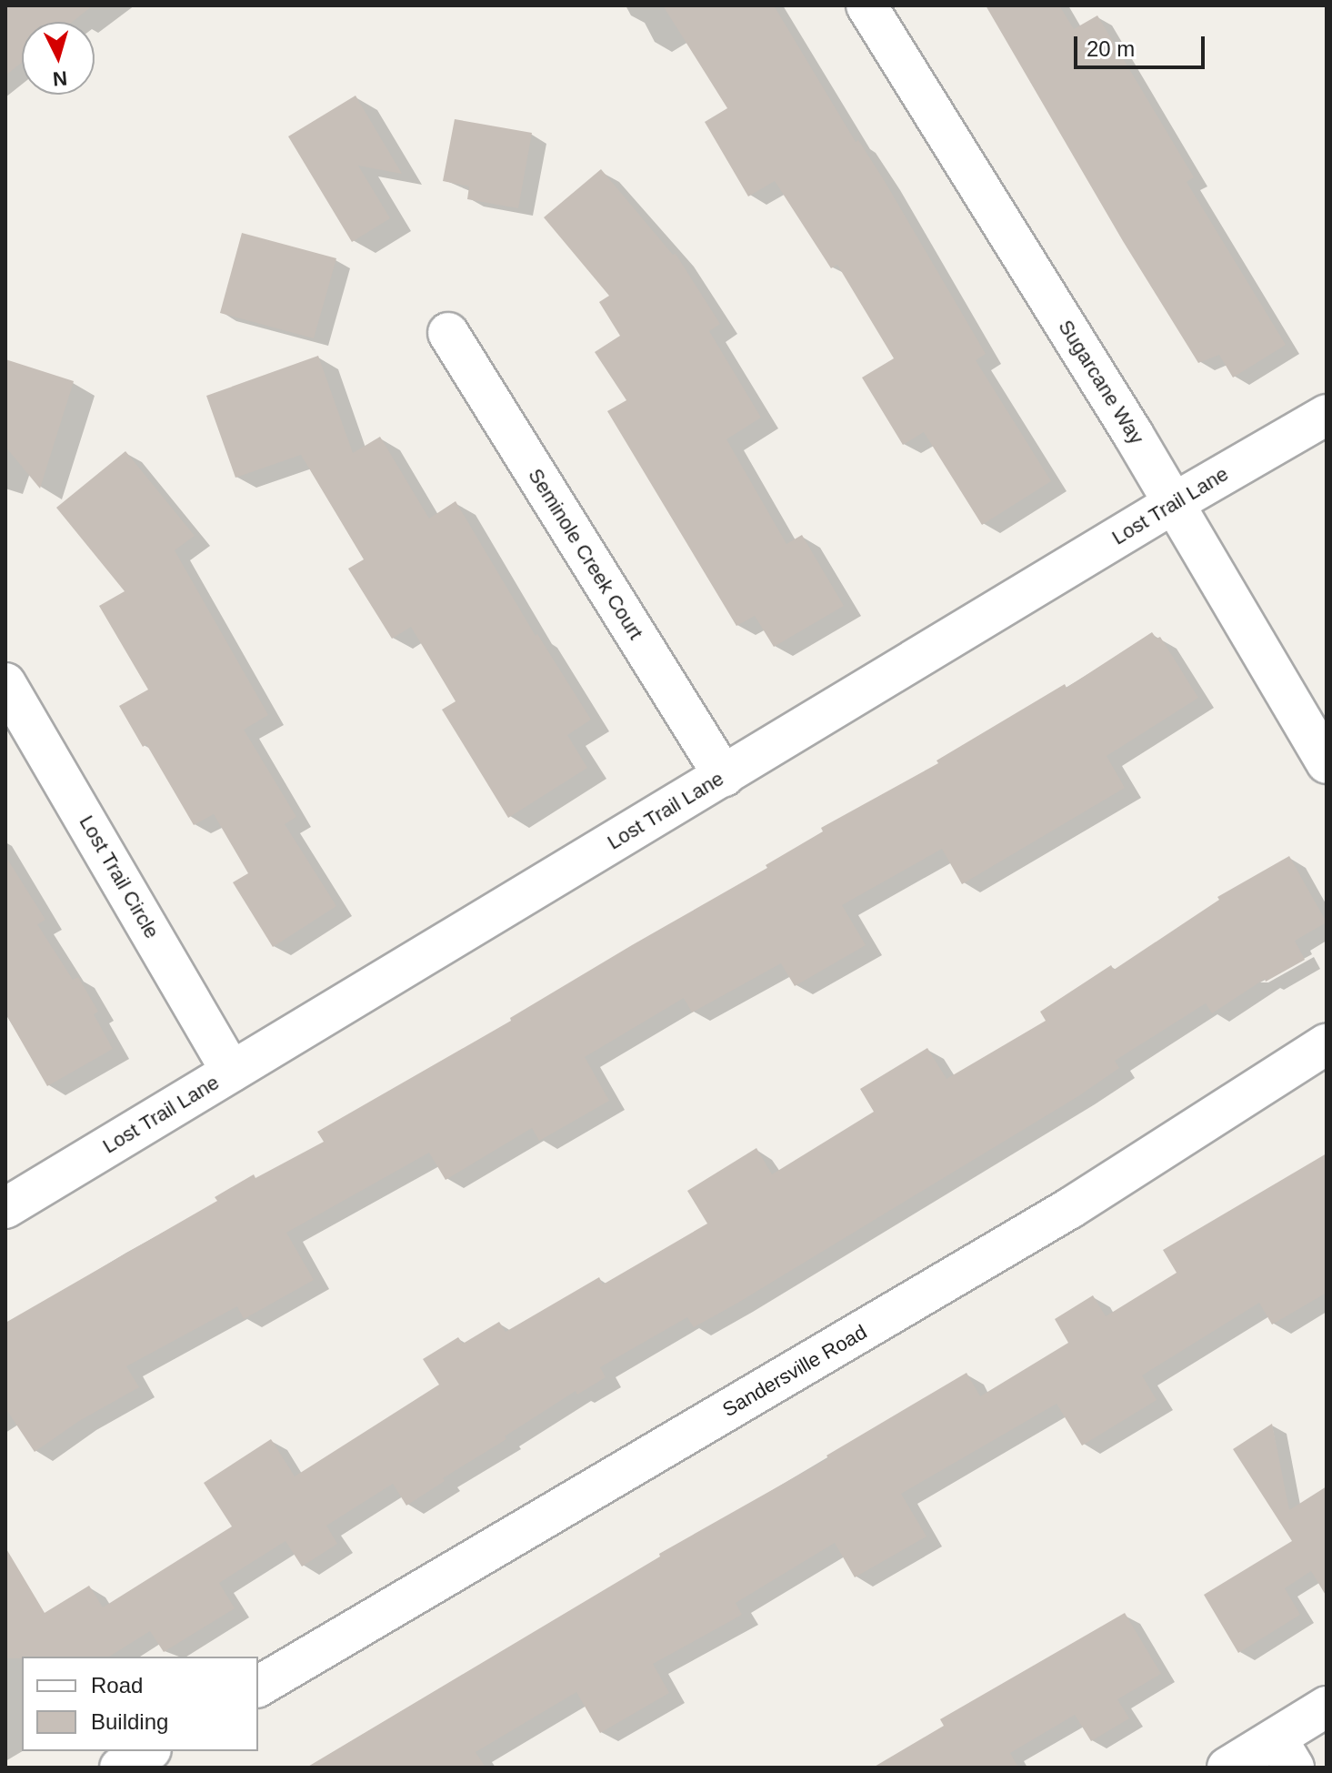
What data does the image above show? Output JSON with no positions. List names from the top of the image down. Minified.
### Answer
{"streets":{"street":["Sugarcane Way","Lost Trail Lane","Seminole Creek Court","Lost Trail Circle","Sandersville Road"]},"crossings":[["Sugarcane Way","Lost Trail Lane"],["Lost Trail Lane","Seminole Creek Court"],["Lost Trail Lane","Lost Trail Circle"]],"legend":["Road","Building"],"scale_bar":"20 m","north":"bottom"}
